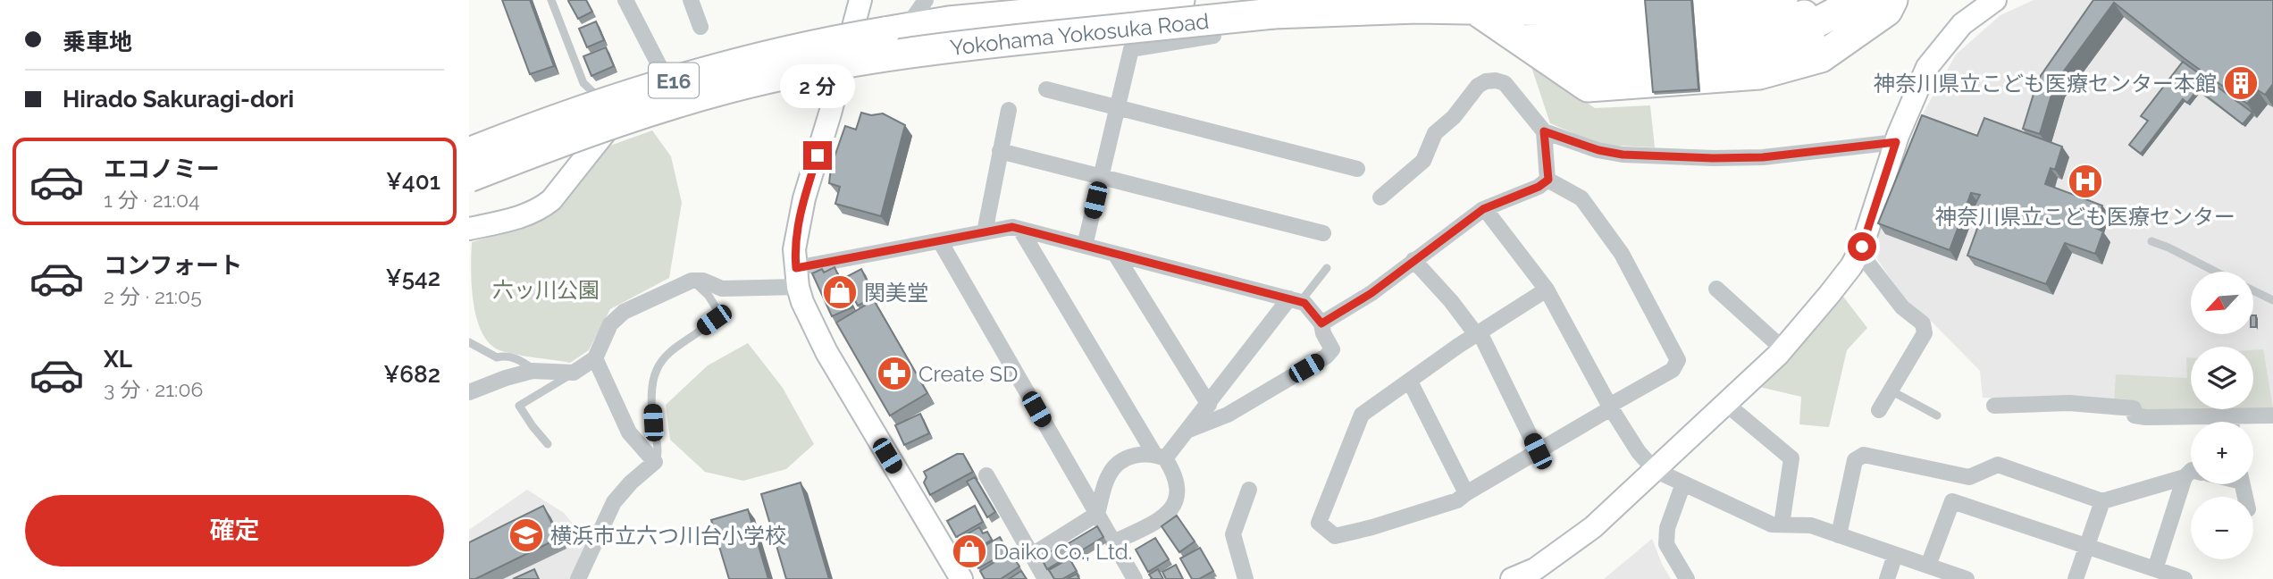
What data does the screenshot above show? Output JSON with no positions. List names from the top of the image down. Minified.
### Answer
{"streets":{"highway":["Yokohama Yokosuka Road","E16"]},"parks":["六ッ川公園"],"places":{"building":["神奈川県立こども医療センター本館"],"hospital":["神奈川県立こども医療センター"],"shop":["関美堂","Daiko Co., Ltd."],"pharmacy":["Create SD"],"school or university":["横浜市立六つ川台小学校"]},"north":"bottom left","page":{"banner":["乗車地","Hirado Sakuragi-dori"],"bubble":"2 分","list":[{"name":"エコノミー","note":"1 分 · 21:04","value":"¥401"},{"name":"コンフォート","note":"2 分 · 21:05","value":"¥542"},{"name":"XL","note":"3 分 · 21:06","value":"¥682"}],"map_buttons":["+","−"],"buttons":"確定"}}
